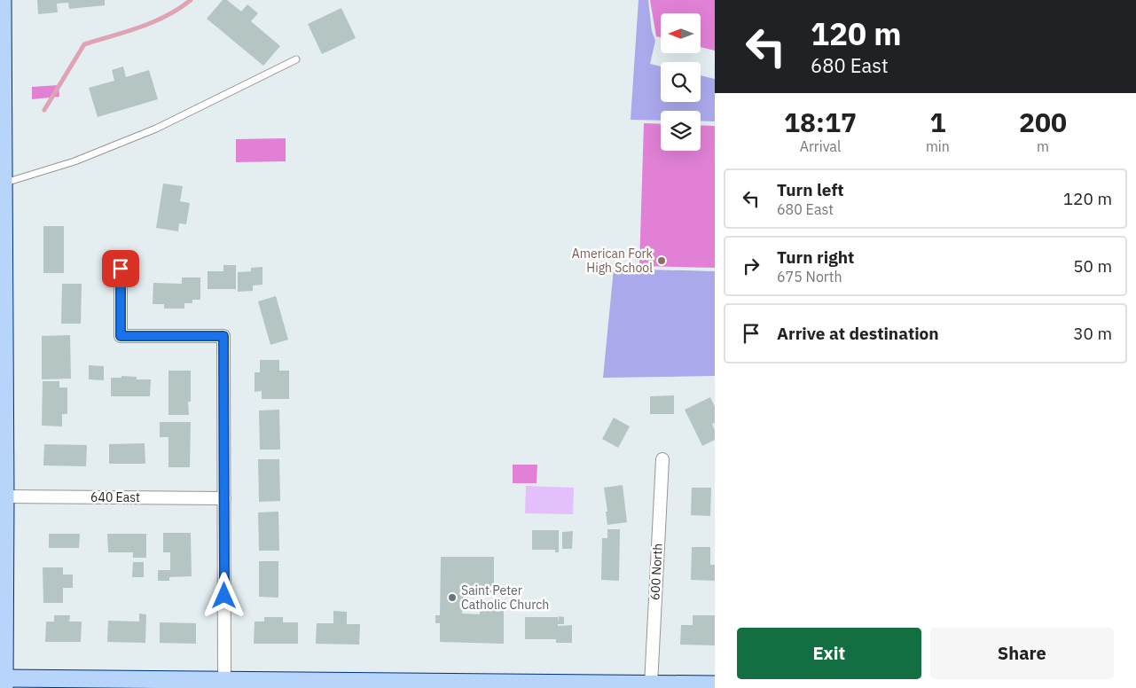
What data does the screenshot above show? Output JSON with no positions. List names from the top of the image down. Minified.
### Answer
{"streets":{"street":["640 East","600 North"]},"places":["American Fork High School","Saint Peter Catholic Church"],"north":"left","page":{"turn":["120 m","680 East"],"eta":["18:17","Arrival","1","min","200","m"],"list":[{"name":"Turn left","note":"680 East","value":"120 m"},{"name":"Turn right","note":"675 North","value":"50 m"},{"name":"Arrive at destination","value":"30 m"}],"buttons":["Exit","Share"]}}
